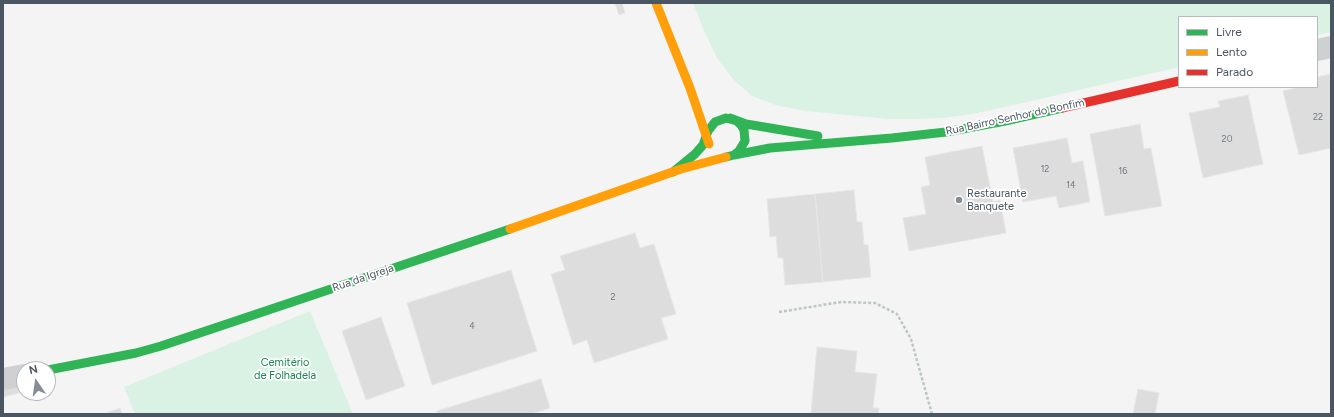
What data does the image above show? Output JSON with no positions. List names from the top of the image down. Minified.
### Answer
{"streets":{"street":["Rua Bairro Senhor do Bonfim","Rua da Igreja"]},"crossings":[["Rua Bairro Senhor do Bonfim","Rua da Igreja"]],"parks":["Cemitério de Folhadela"],"places":["Restaurante Banquete"],"house_numbers":["22","20","12","16","14","2","4"],"legend":["Livre","Lento","Parado"],"north":"top"}
